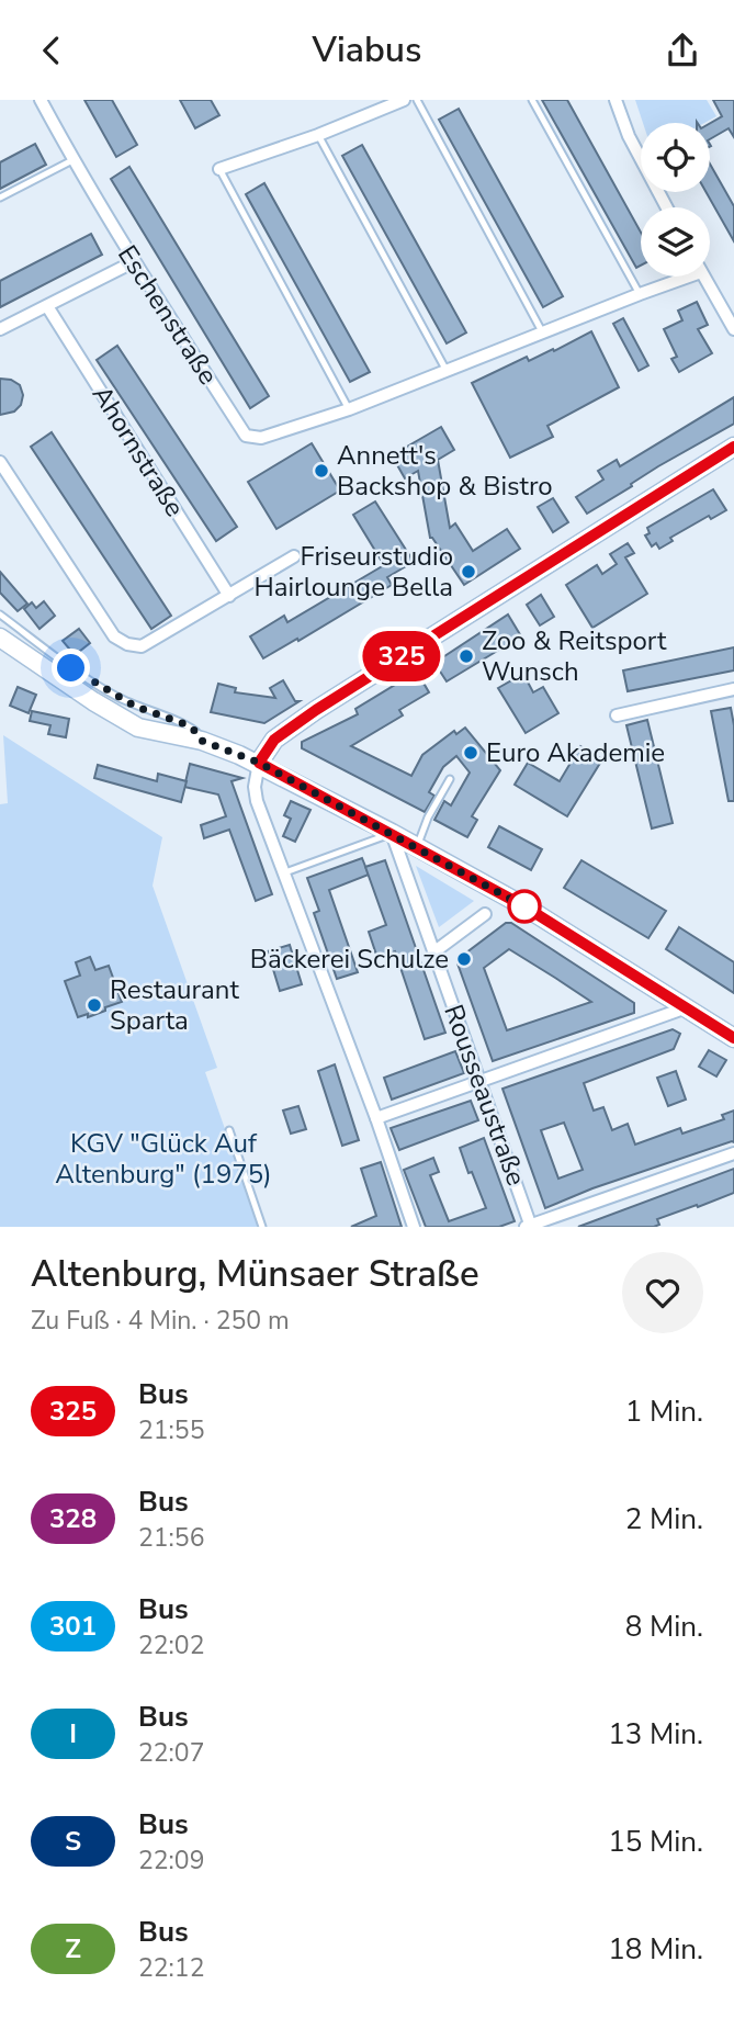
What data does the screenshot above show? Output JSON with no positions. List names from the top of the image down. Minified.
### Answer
{"streets":{"street":["Eschenstraße","Ahornstraße","Rousseaustraße"]},"parks":["KGV \"Glück Auf Altenburg\" (1975)"],"places":["Annett's Backshop & Bistro","Friseurstudio Hairlounge Bella","Zoo & Reitsport Wunsch","Euro Akademie","Bäckerei Schulze","Restaurant Sparta"],"lines":["bus line 325"],"page":{"header":"Viabus","on_map":"325","heading":["Altenburg, Münsaer Straße","Zu Fuß · 4 Min. · 250 m"],"list":[{"mark":"325","name":"Bus","note":"21:55","value":"1 Min."},{"mark":"328","name":"Bus","note":"21:56","value":"2 Min."},{"mark":"301","name":"Bus","note":"22:02","value":"8 Min."},{"mark":"I","name":"Bus","note":"22:07","value":"13 Min."},{"mark":"S","name":"Bus","note":"22:09","value":"15 Min."},{"mark":"Z","name":"Bus","note":"22:12","value":"18 Min."}]}}
